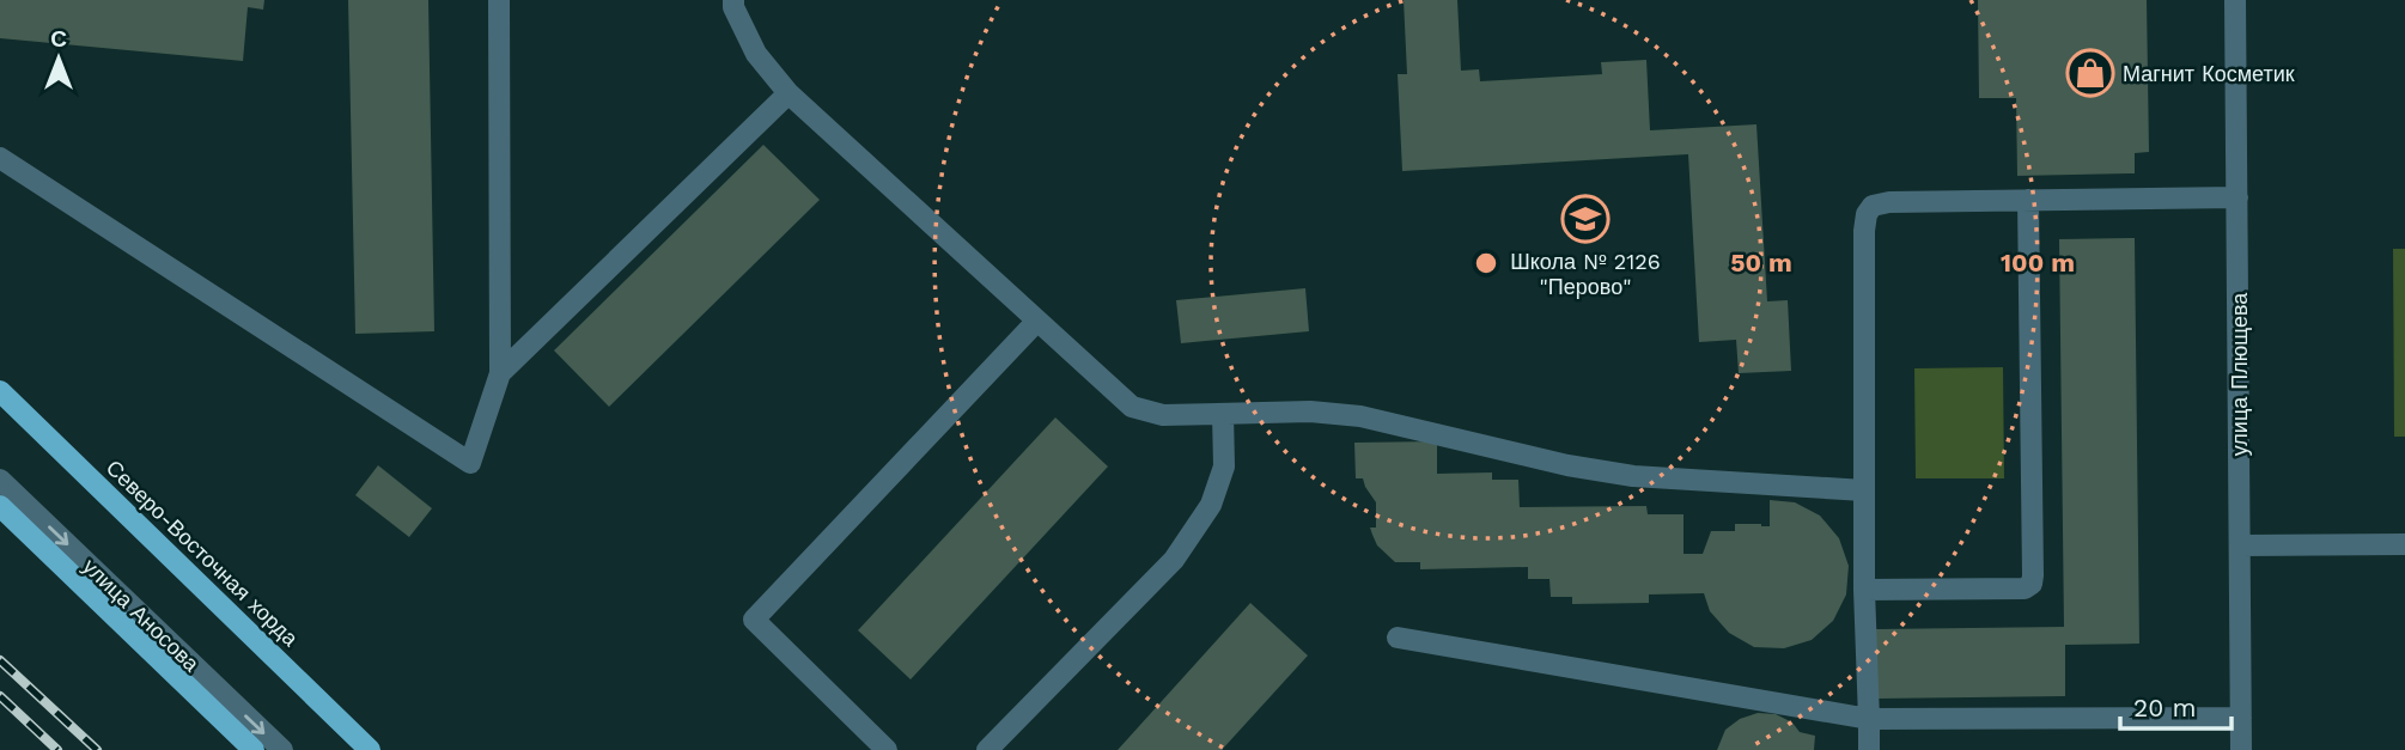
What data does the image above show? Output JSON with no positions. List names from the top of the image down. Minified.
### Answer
{"streets":{"main road":["Северо-Восточная хорда"],"street":["улица Плющева","улица Аносова"]},"one_way":["улица Аносова"],"places":{"shop":["Магнит Косметик"],"school or university":["Школа № 2126 \"Перово\""]},"scale_bar":"20 m","north":"top","rings":["50 m","100 m"]}
